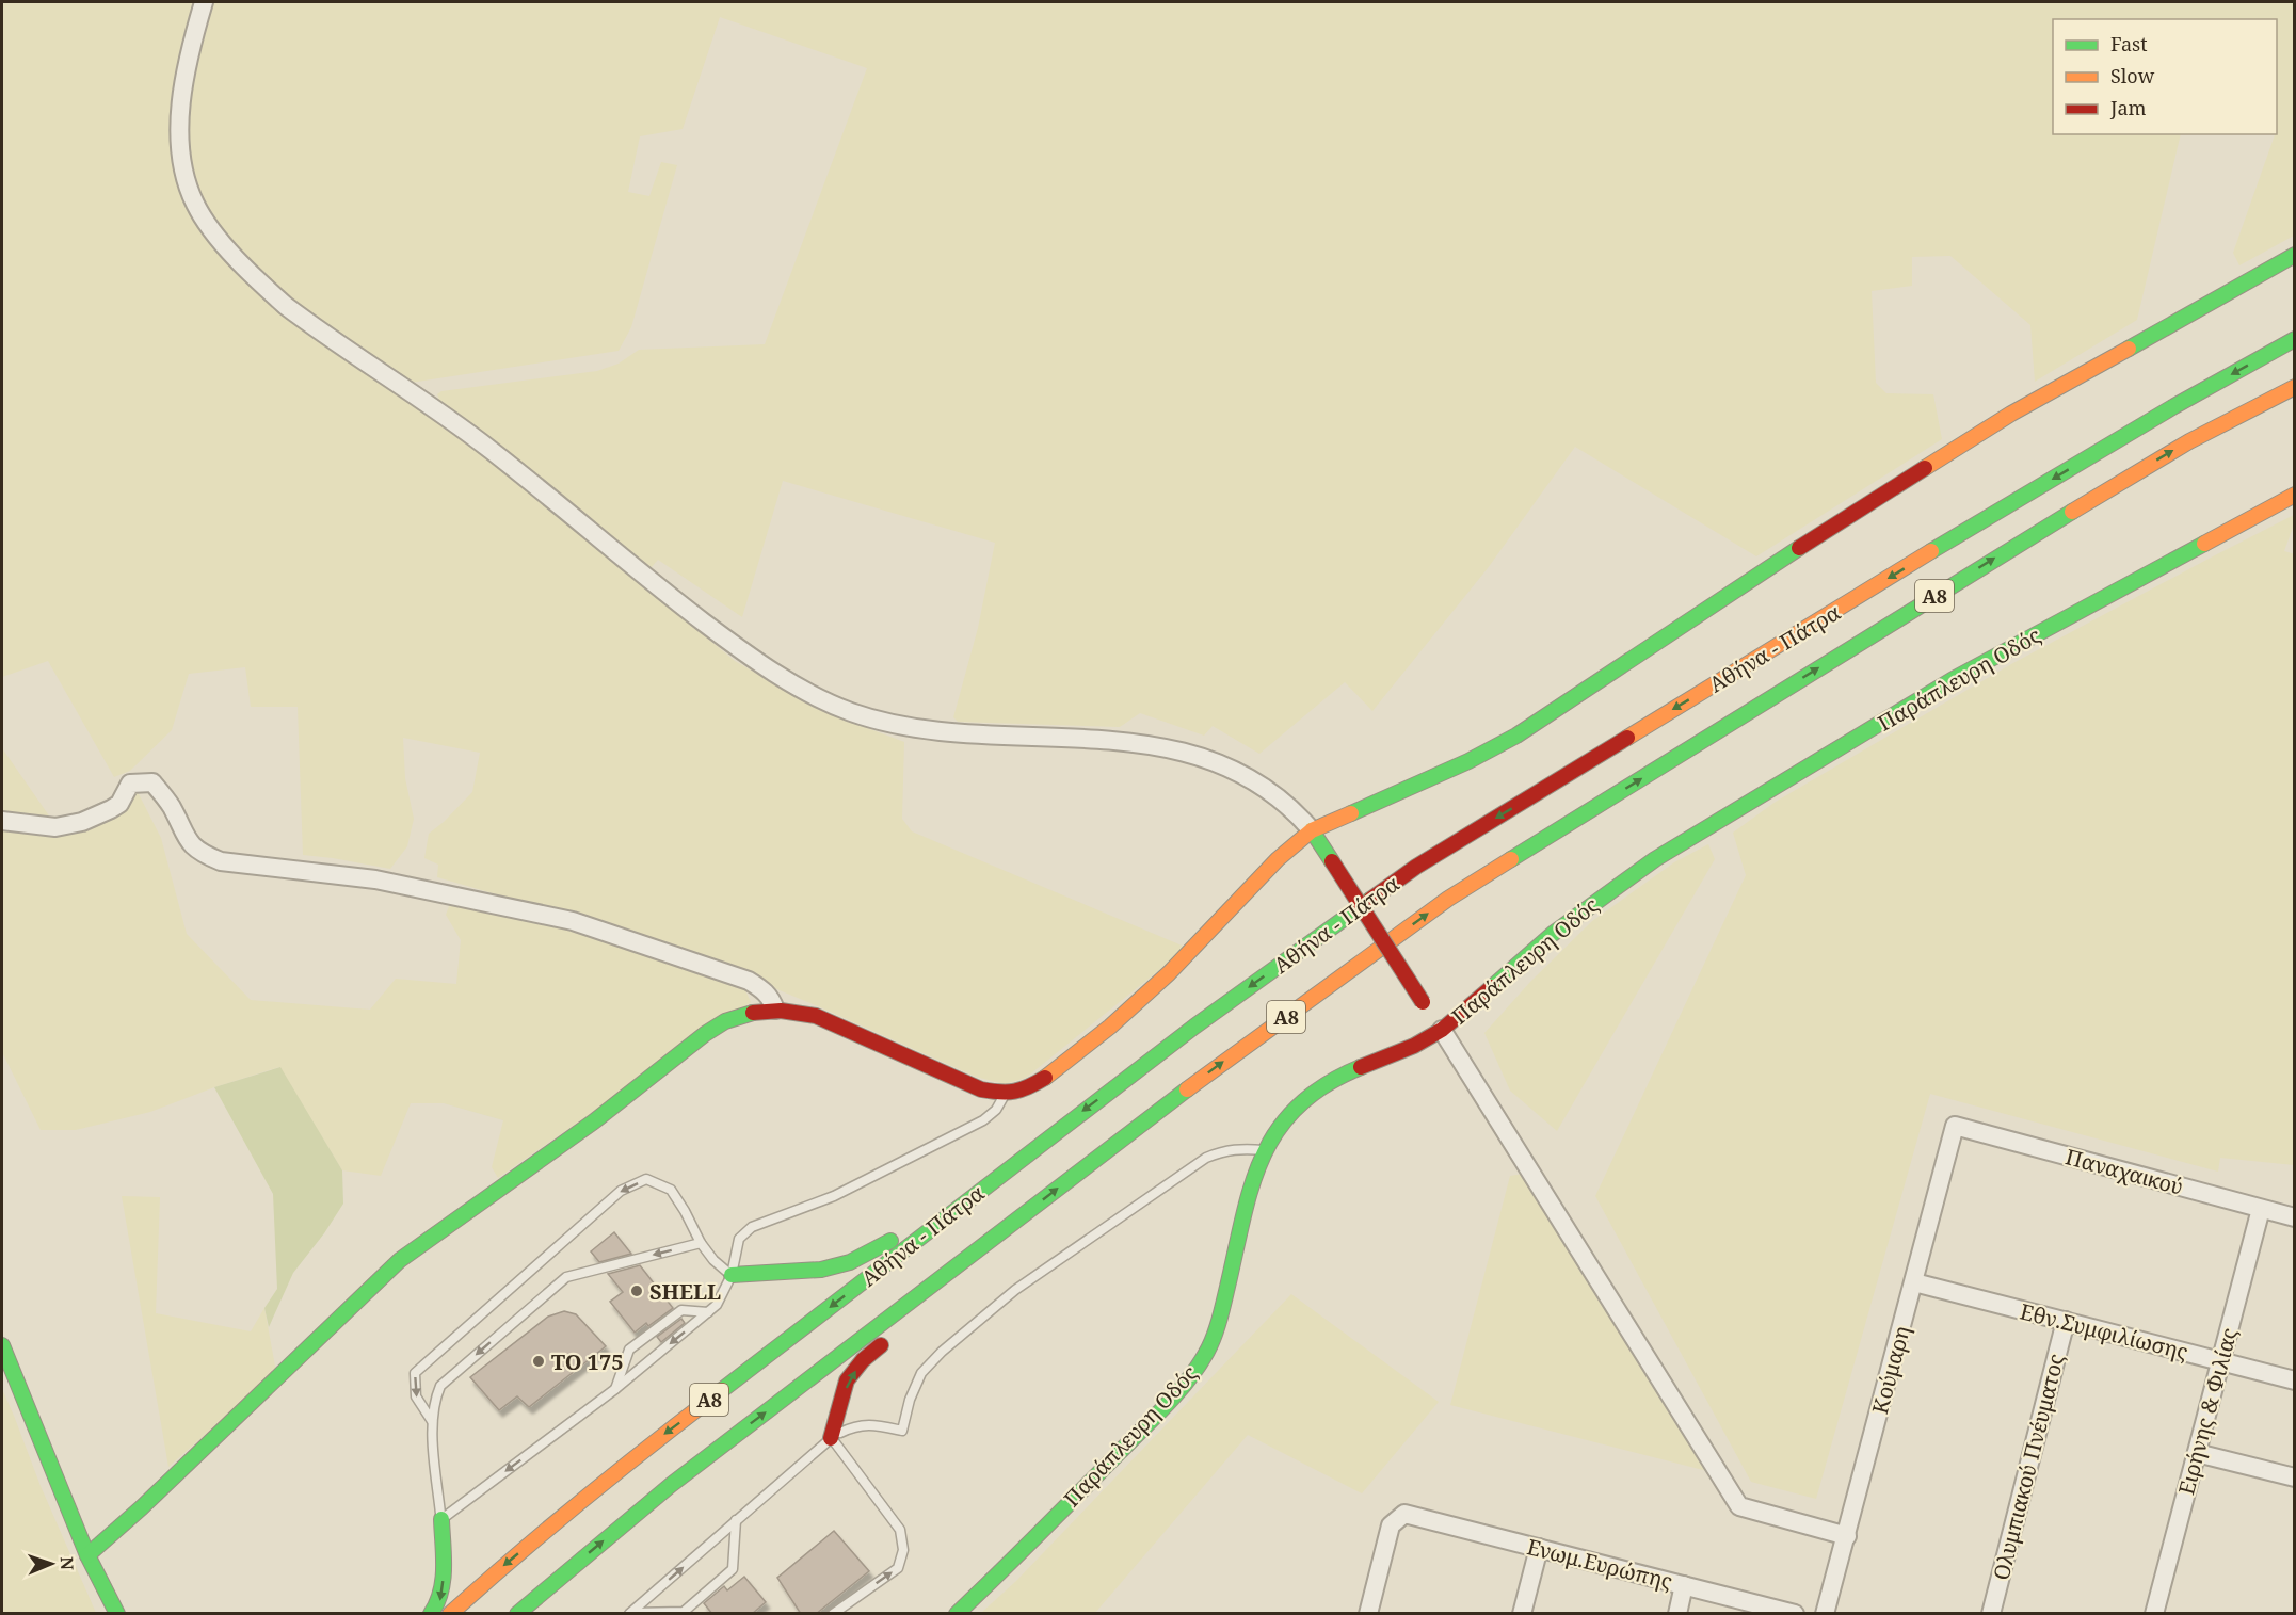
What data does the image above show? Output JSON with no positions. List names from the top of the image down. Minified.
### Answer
{"streets":{"main road":["Α8","Αθήνα - Πάτρα","Παράπλευρη Οδός"],"street":["Παναχαικού","Εθν.Συμφιλίωσης","Κούμαρη","Ειρήνης & Φιλίας","Ολυμπιακού Πνέυματος","Ενωμ.Ευρώπης"]},"crossings":[["Παναχαικού","Κούμαρη"],["Παναχαικού","Ειρήνης & Φιλίας"],["Εθν.Συμφιλίωσης","Κούμαρη"],["Εθν.Συμφιλίωσης","Ειρήνης & Φιλίας"],["Εθν.Συμφιλίωσης","Ολυμπιακού Πνέυματος"]],"places":["SHELL","TO 175"],"legend":["Fast","Slow","Jam"],"north":"right"}
